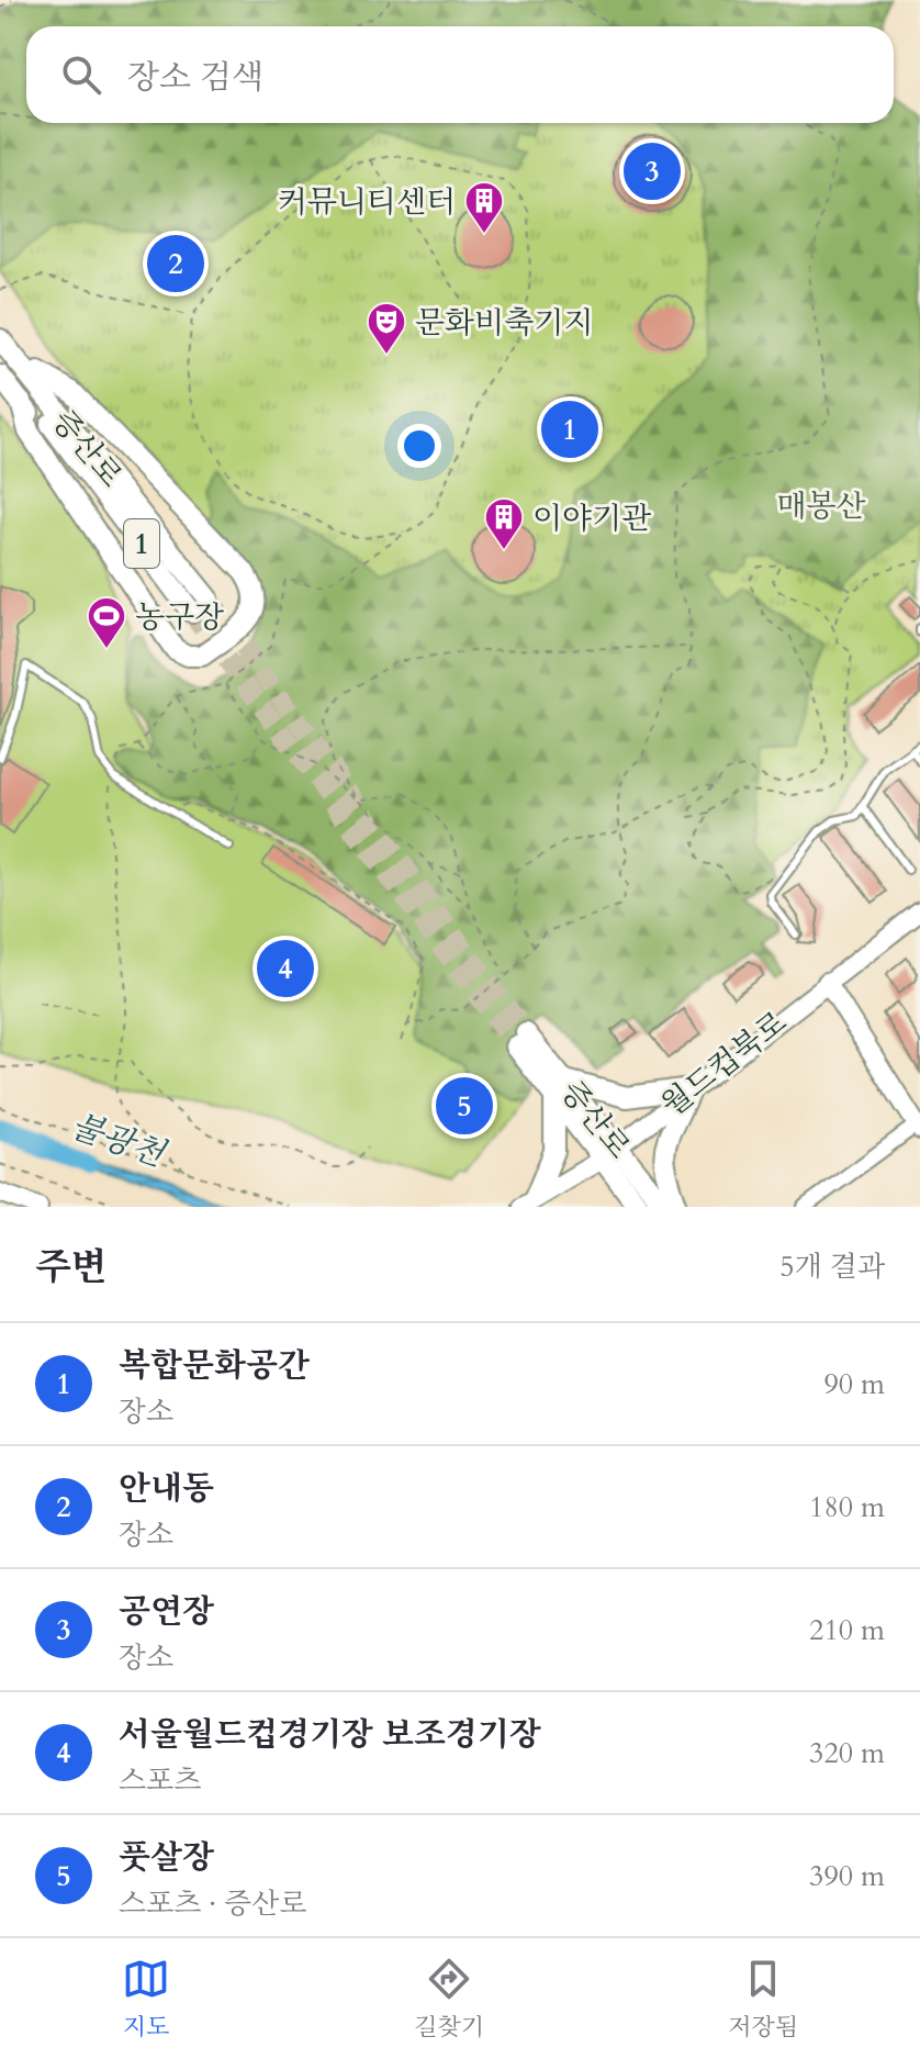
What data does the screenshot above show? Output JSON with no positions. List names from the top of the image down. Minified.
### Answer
{"streets":{"main road":["증산로","1","월드컵북로"]},"crossings":[["증산로","1"],["증산로","월드컵북로"]],"water":["불광천"],"parks":["매봉산"],"places":{"building":["커뮤니티센터","이야기관"],"theatre":["문화비축기지"],"sports":["농구장"]},"page":{"search":"장소 검색","pins":["3","2","1","4","5"],"heading":["주변","5개 결과"],"list":[{"mark":"1","name":"복합문화공간","note":"장소","value":"90 m"},{"mark":"2","name":"안내동","note":"장소","value":"180 m"},{"mark":"3","name":"공연장","note":"장소","value":"210 m"},{"mark":"4","name":"서울월드컵경기장 보조경기장","note":"스포츠","value":"320 m"},{"mark":"5","name":"풋살장","note":"스포츠 · 증산로","value":"390 m"}],"nav":["지도","길찾기","저장됨"]}}
